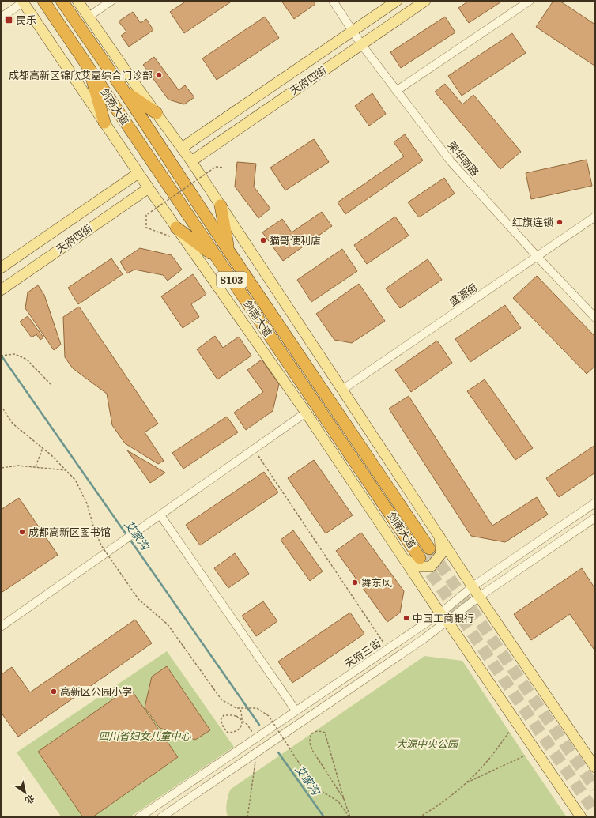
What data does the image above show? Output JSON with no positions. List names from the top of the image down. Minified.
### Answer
{"streets":{"highway":["剑南大道","S103"],"main road":["天府四街"],"street":["荣华南路","盛源街","天府三街"]},"crossings":[["天府四街","荣华南路"],["荣华南路","盛源街"]],"water":["艾家沟"],"parks":["四川省妇女儿童中心","大源中央公园"],"places":{"transit":["民乐"],"other":["成都高新区锦欣艾嘉综合门诊部","红旗连锁","猫哥便利店","成都高新区图书馆","舞东风","中国工商银行","高新区公园小学"]},"north":"bottom right"}
